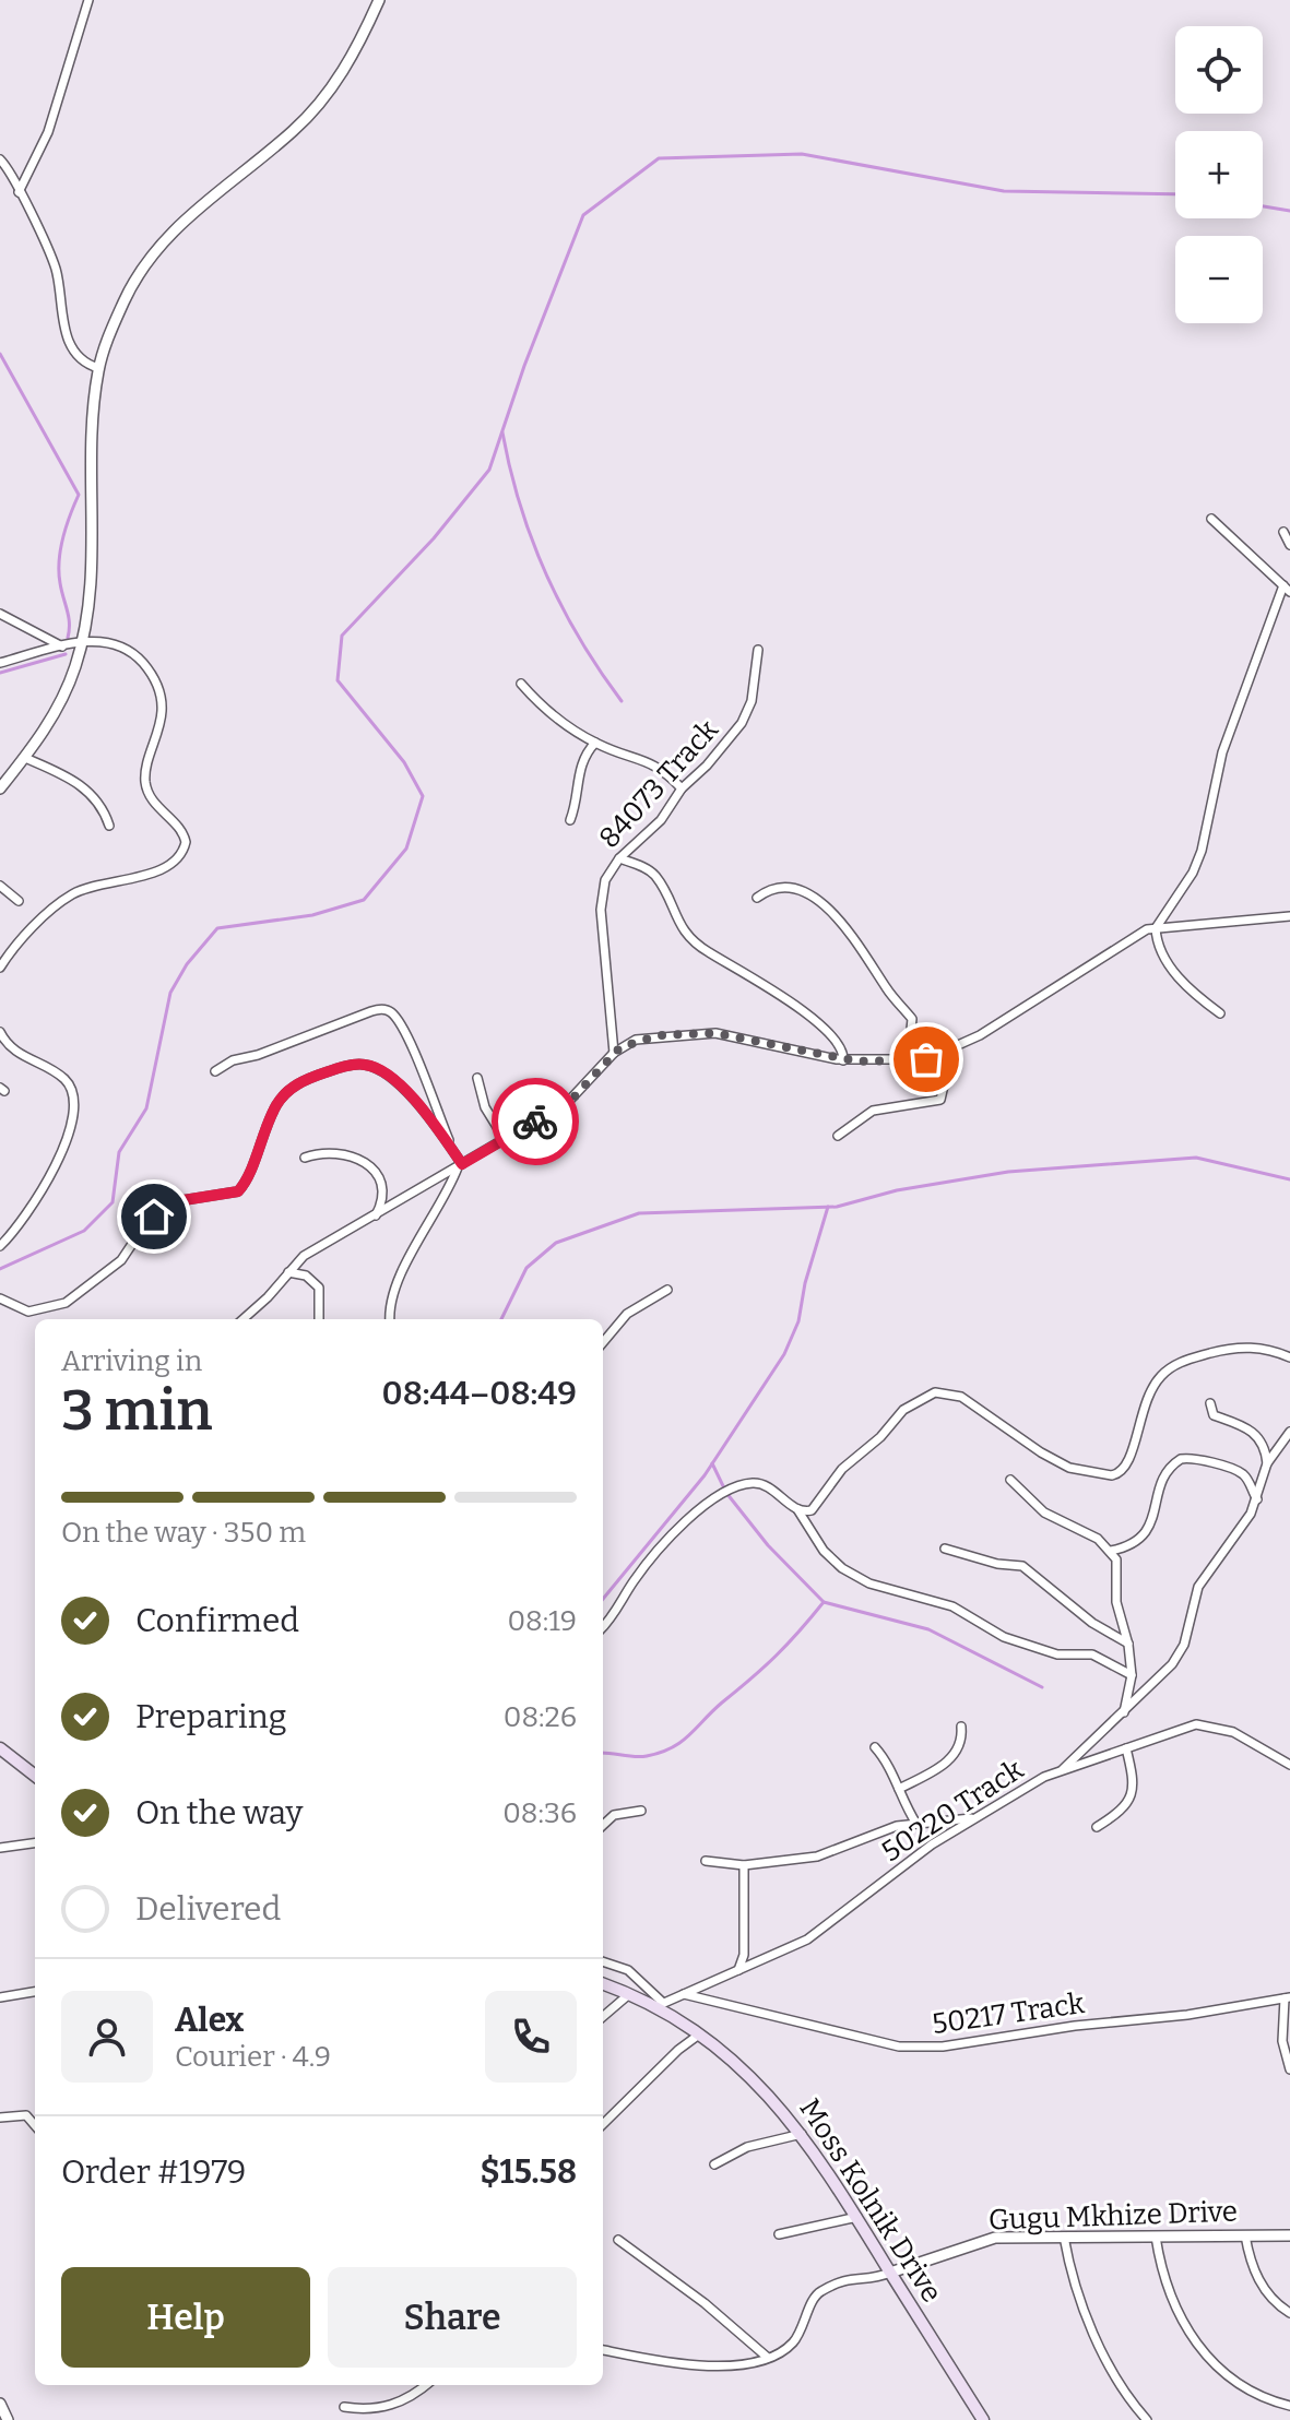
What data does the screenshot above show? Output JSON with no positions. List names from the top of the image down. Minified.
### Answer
{"streets":{"main road":["Moss Kolnik Drive"],"street":["84073 Track","50220 Track","50217 Track","Gugu Mkhize Drive"]},"crossings":[["50220 Track","50217 Track"],["50220 Track","Moss Kolnik Drive"],["Moss Kolnik Drive","Gugu Mkhize Drive"]],"page":{"map_buttons":["+","−"],"heading":["3 min","Arriving in","08:44–08:49"],"panel":["Alex","Courier · 4.9","Order #1979","$15.58"],"bar":"On the way · 350 m","list":[["Confirmed","08:19"],["Preparing","08:26"],["On the way","08:36"],"Delivered"],"buttons":["Help","Share"]}}
